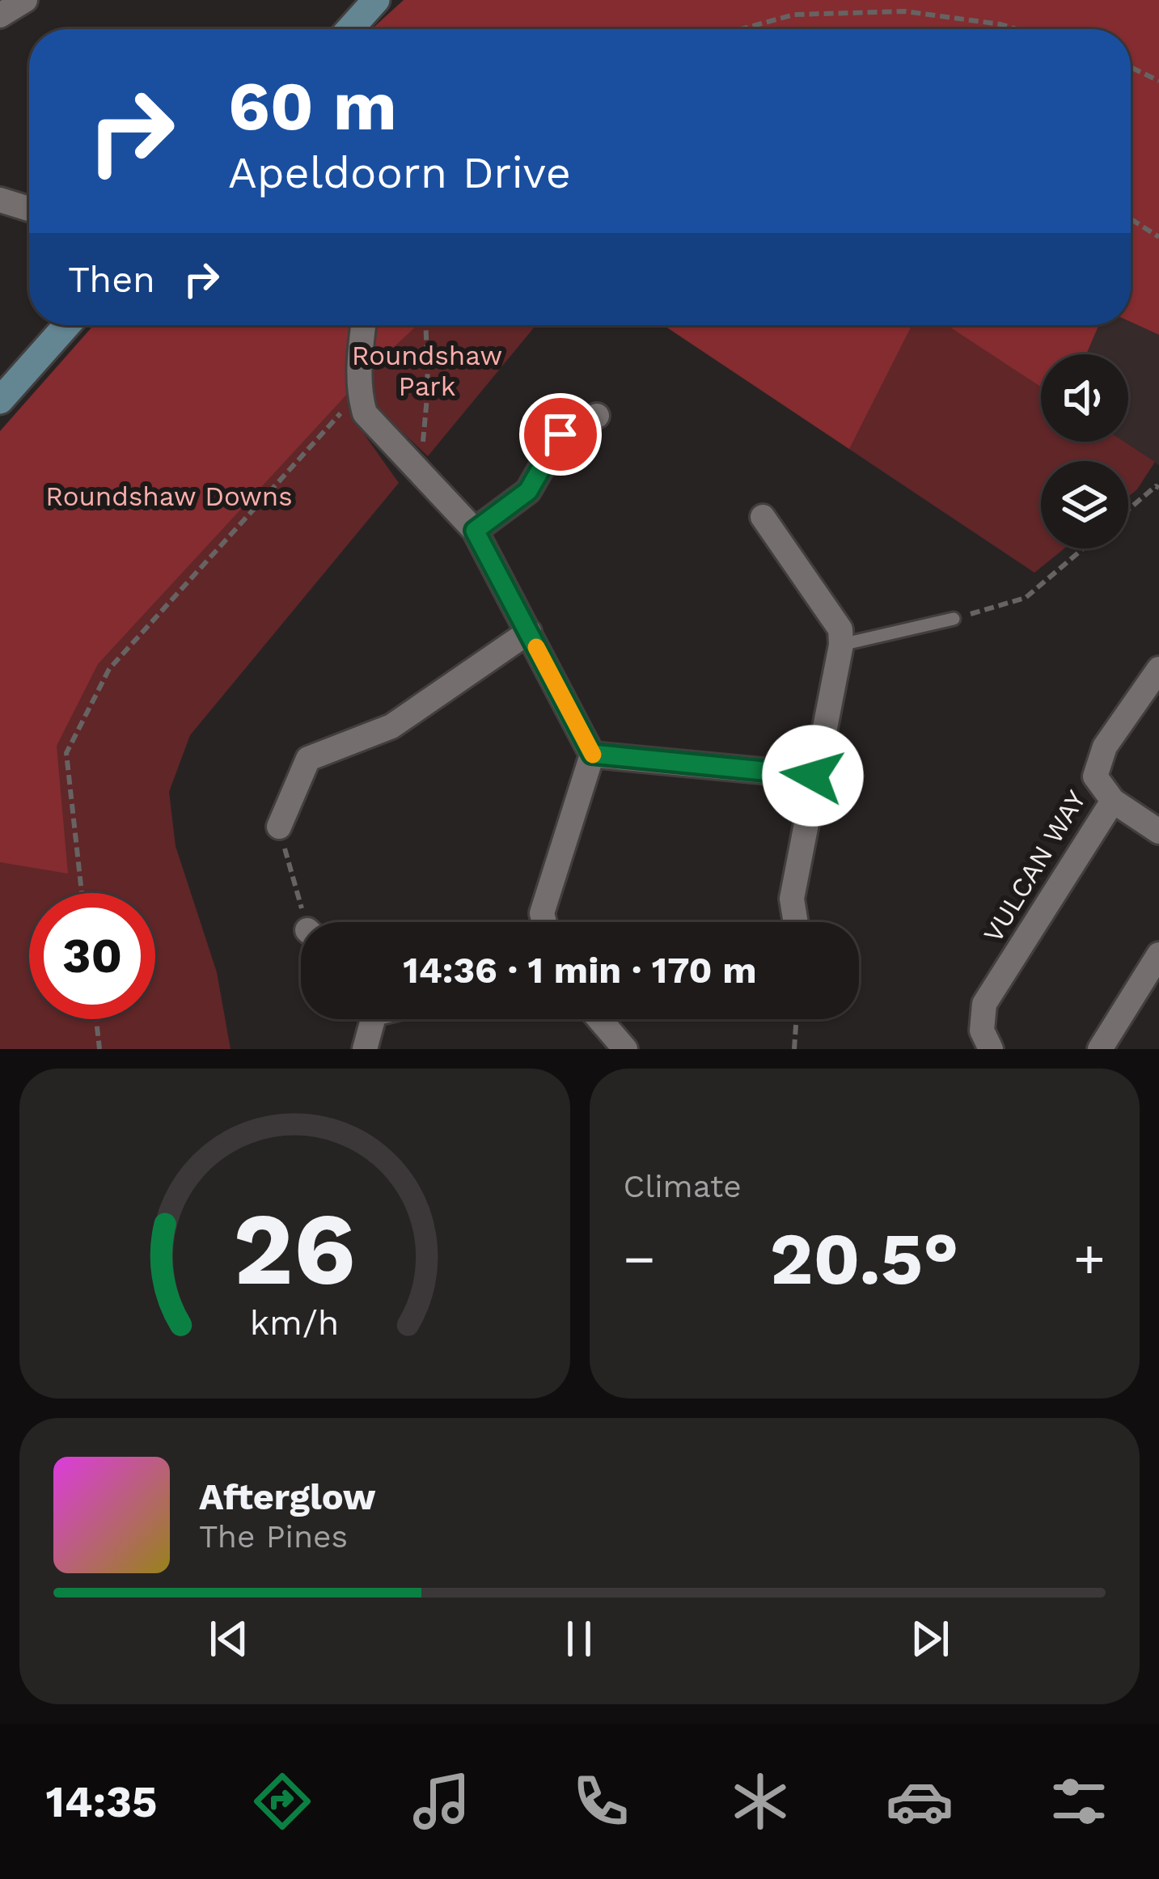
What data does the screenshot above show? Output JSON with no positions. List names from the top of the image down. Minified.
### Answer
{"streets":{"street":["VULCAN WAY"]},"parks":["Roundshaw Park","Roundshaw Downs"],"page":{"turn":["60 m","Apeldoorn Drive"],"then":"Then","limit":"30","trip":"14:36 · 1 min · 170 m","tile":"Climate","heat":["−","20.5°","+"],"song":["Afterglow","The Pines"],"tabs":"14:35","gauge":["26","km/h"]}}
